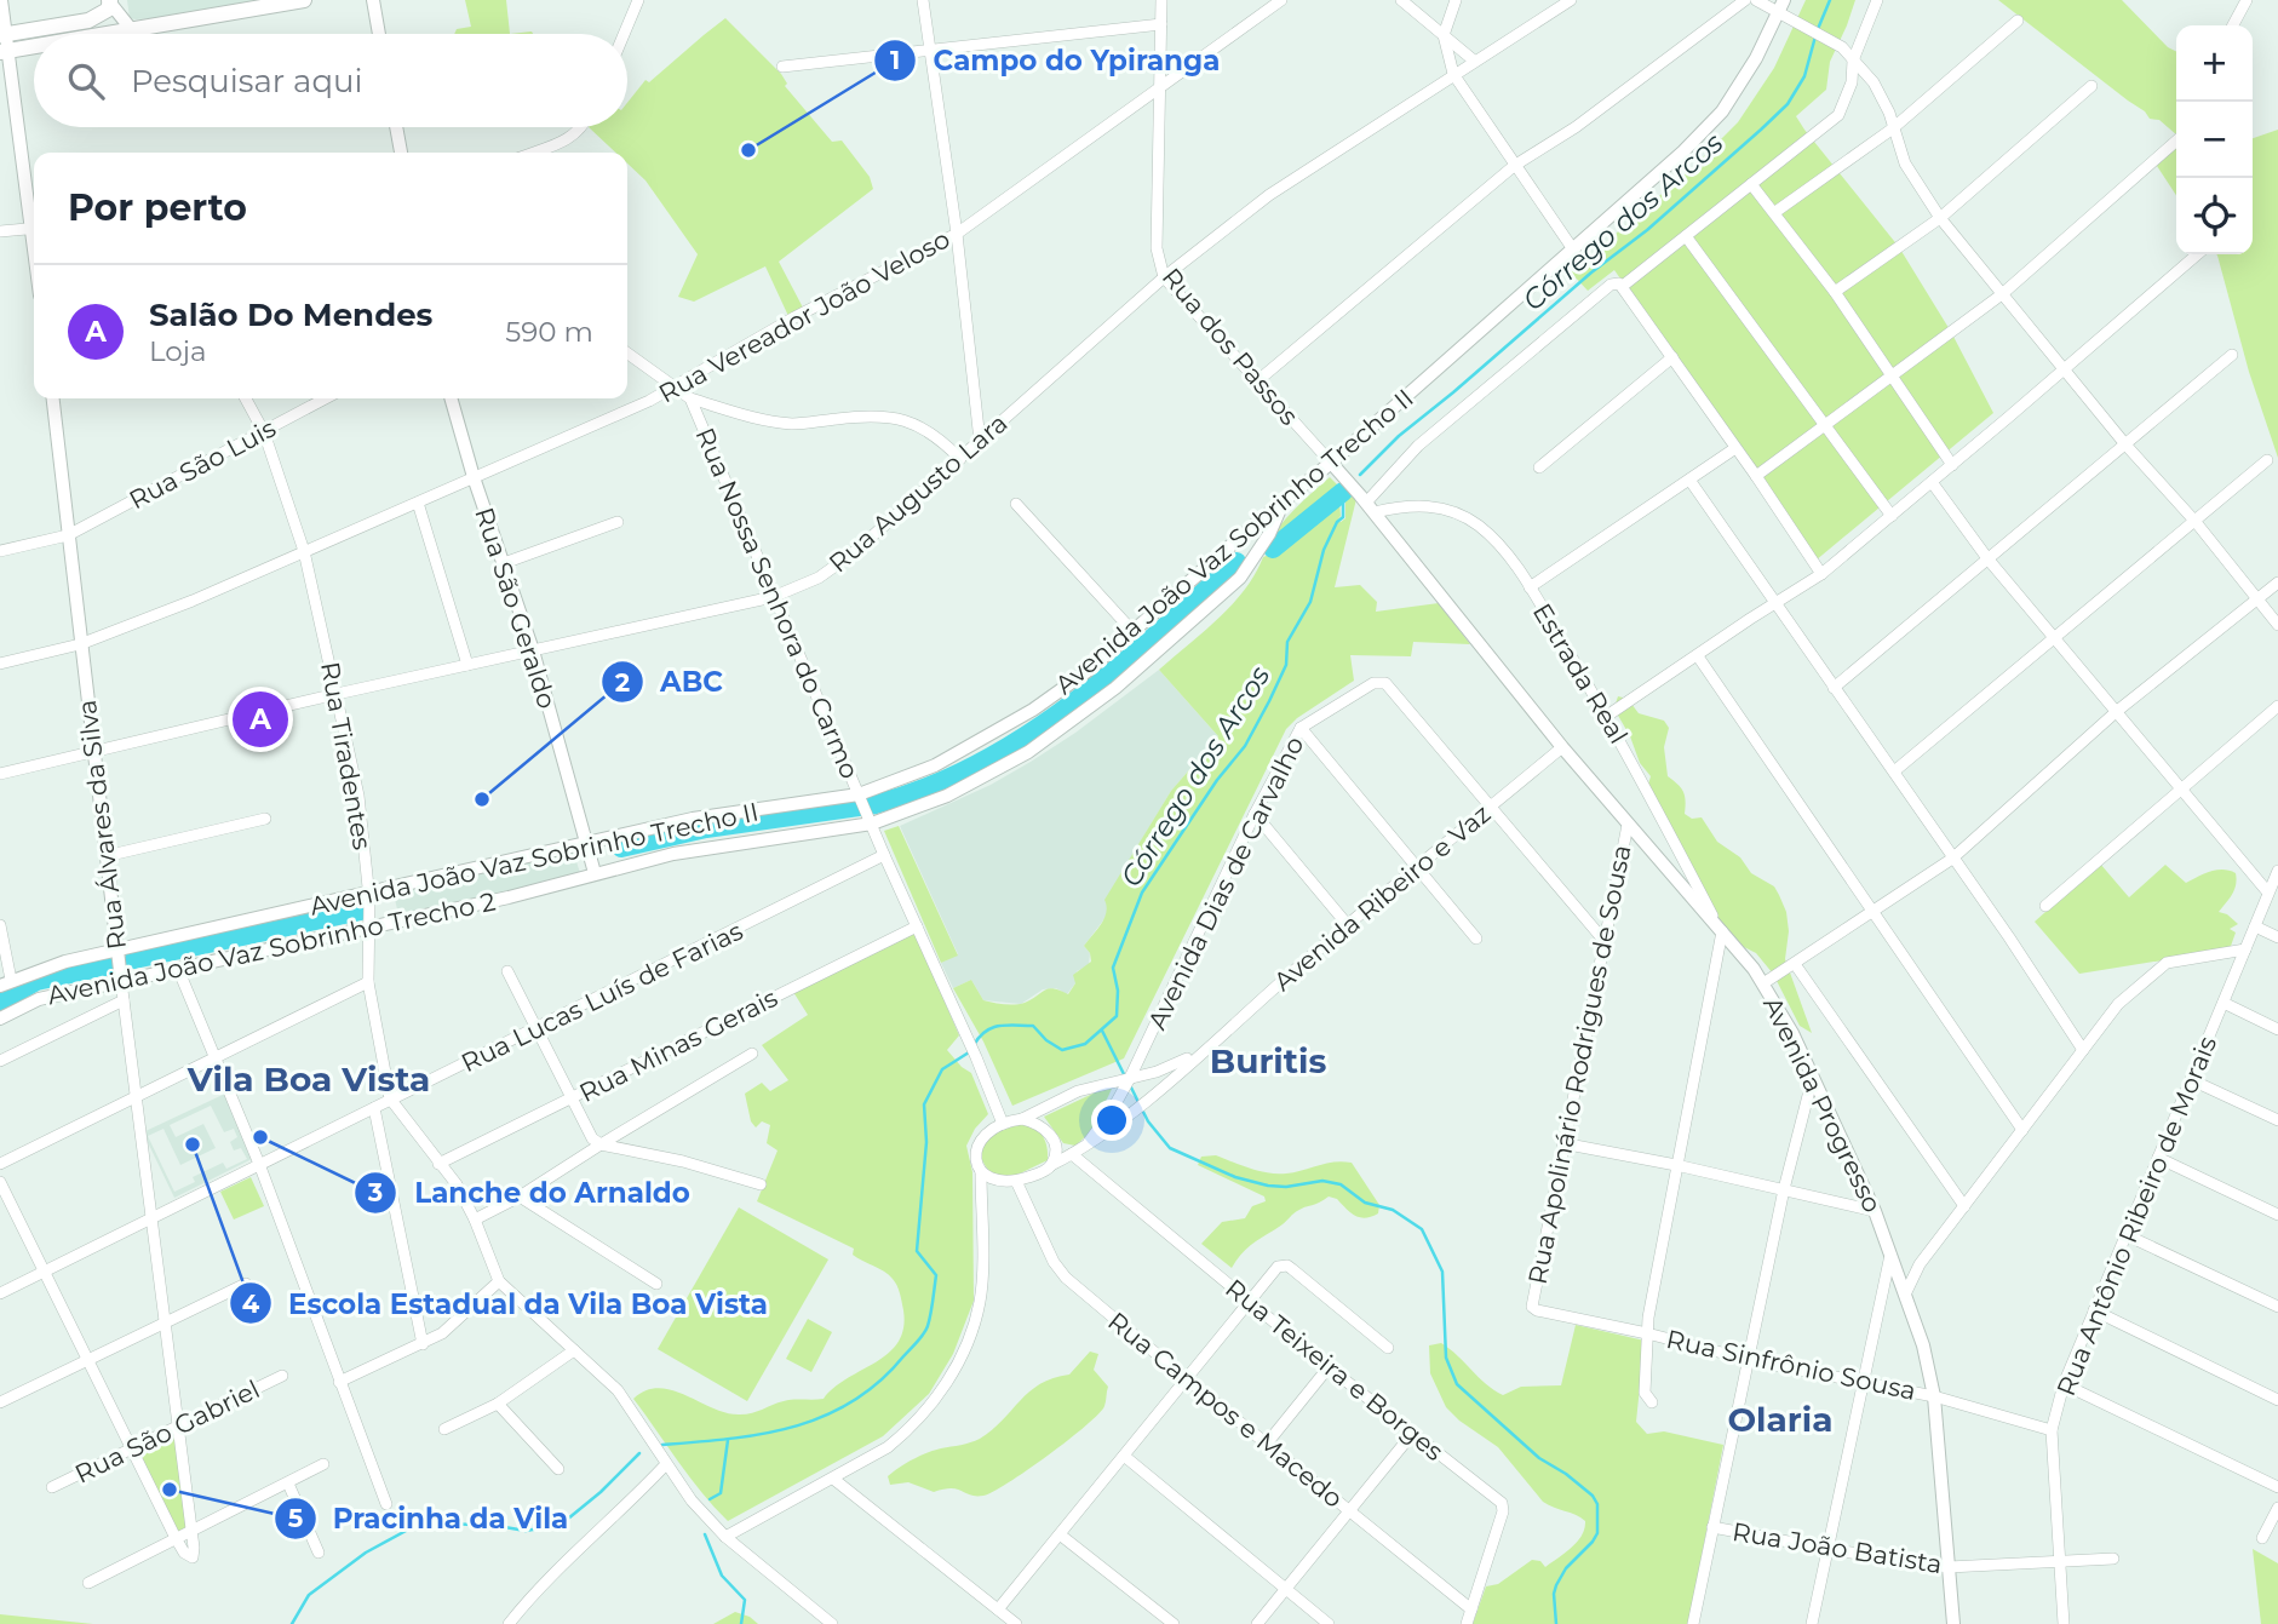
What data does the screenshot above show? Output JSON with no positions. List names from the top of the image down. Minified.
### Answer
{"streets":{"street":["Rua Vereador João Veloso","Rua dos Passos","Rua São Luis","Rua Augusto Lara","Avenida João Vaz Sobrinho Trecho II","Rua Nossa Senhora do Carmo","Rua São Geraldo","Estrada Real","Rua Tiradentes","Rua Álvares da Silva","Avenida Dias de Carvalho","Avenida Ribeiro e Vaz","Avenida João Vaz Sobrinho Trecho 2","Rua Lucas Luís de Farias","Rua Minas Gerais","Rua Apolinário Rodrigues de Sousa","Avenida Progresso","Rua Antônio Ribeiro de Morais","Rua Sinfrônio Sousa","Rua Teixeira e Borges","Rua Campos e Macedo","Rua São Gabriel","Rua João Batista"]},"crossings":[["Rua Vereador João Veloso","Rua dos Passos"],["Rua Vereador João Veloso","Rua Nossa Senhora do Carmo"],["Rua Vereador João Veloso","Rua São Geraldo"],["Rua Vereador João Veloso","Rua Tiradentes"],["Rua Vereador João Veloso","Rua Álvares da Silva"],["Rua dos Passos","Rua Augusto Lara"],["Rua dos Passos","Avenida João Vaz Sobrinho Trecho II"],["Rua dos Passos","Avenida Progresso"],["Rua São Luis","Rua Tiradentes"],["Rua São Luis","Rua Álvares da Silva"],["Rua Augusto Lara","Rua Nossa Senhora do Carmo"],["Rua Augusto Lara","Rua São Geraldo"],["Rua Augusto Lara","Rua Tiradentes"],["Rua Augusto Lara","Rua Álvares da Silva"],["Avenida João Vaz Sobrinho Trecho II","Rua Nossa Senhora do Carmo"],["Avenida João Vaz Sobrinho Trecho II","Rua São Geraldo"],["Avenida João Vaz Sobrinho Trecho II","Rua Tiradentes"],["Avenida João Vaz Sobrinho Trecho II","Rua Álvares da Silva"],["Avenida João Vaz Sobrinho Trecho II","Avenida João Vaz Sobrinho Trecho 2"],["Rua Nossa Senhora do Carmo","Avenida João Vaz Sobrinho Trecho 2"],["Rua São Geraldo","Avenida João Vaz Sobrinho Trecho 2"],["Estrada Real","Avenida Progresso"],["Rua Tiradentes","Avenida João Vaz Sobrinho Trecho 2"],["Rua Tiradentes","Rua Lucas Luís de Farias"],["Rua Tiradentes","Rua Minas Gerais"],["Rua Álvares da Silva","Avenida João Vaz Sobrinho Trecho 2"],["Rua Álvares da Silva","Rua Lucas Luís de Farias"],["Rua Álvares da Silva","Rua São Gabriel"],["Avenida Dias de Carvalho","Avenida Ribeiro e Vaz"],["Avenida Ribeiro e Vaz","Avenida Progresso"],["Avenida Ribeiro e Vaz","Rua Teixeira e Borges"],["Avenida Ribeiro e Vaz","Rua Campos e Macedo"],["Rua Apolinário Rodrigues de Sousa","Avenida Progresso"],["Rua Apolinário Rodrigues de Sousa","Rua Sinfrônio Sousa"],["Avenida Progresso","Rua Sinfrônio Sousa"],["Avenida Progresso","Rua João Batista"],["Rua Antônio Ribeiro de Morais","Rua Sinfrônio Sousa"],["Rua Antônio Ribeiro de Morais","Rua João Batista"],["Rua Teixeira e Borges","Rua Campos e Macedo"]],"districts":["Buritis","Vila Boa Vista","Olaria"],"water":["Córrego dos Arcos"],"places":["Campo do Ypiranga","ABC","Lanche do Arnaldo","Escola Estadual da Vila Boa Vista","Pracinha da Vila"],"page":{"map_buttons":["+","−"],"search":"Pesquisar aqui","heading":"Por perto","list":[{"mark":"A","name":"Salão Do Mendes","note":"Loja","value":"590 m"}],"pins":"A"}}
